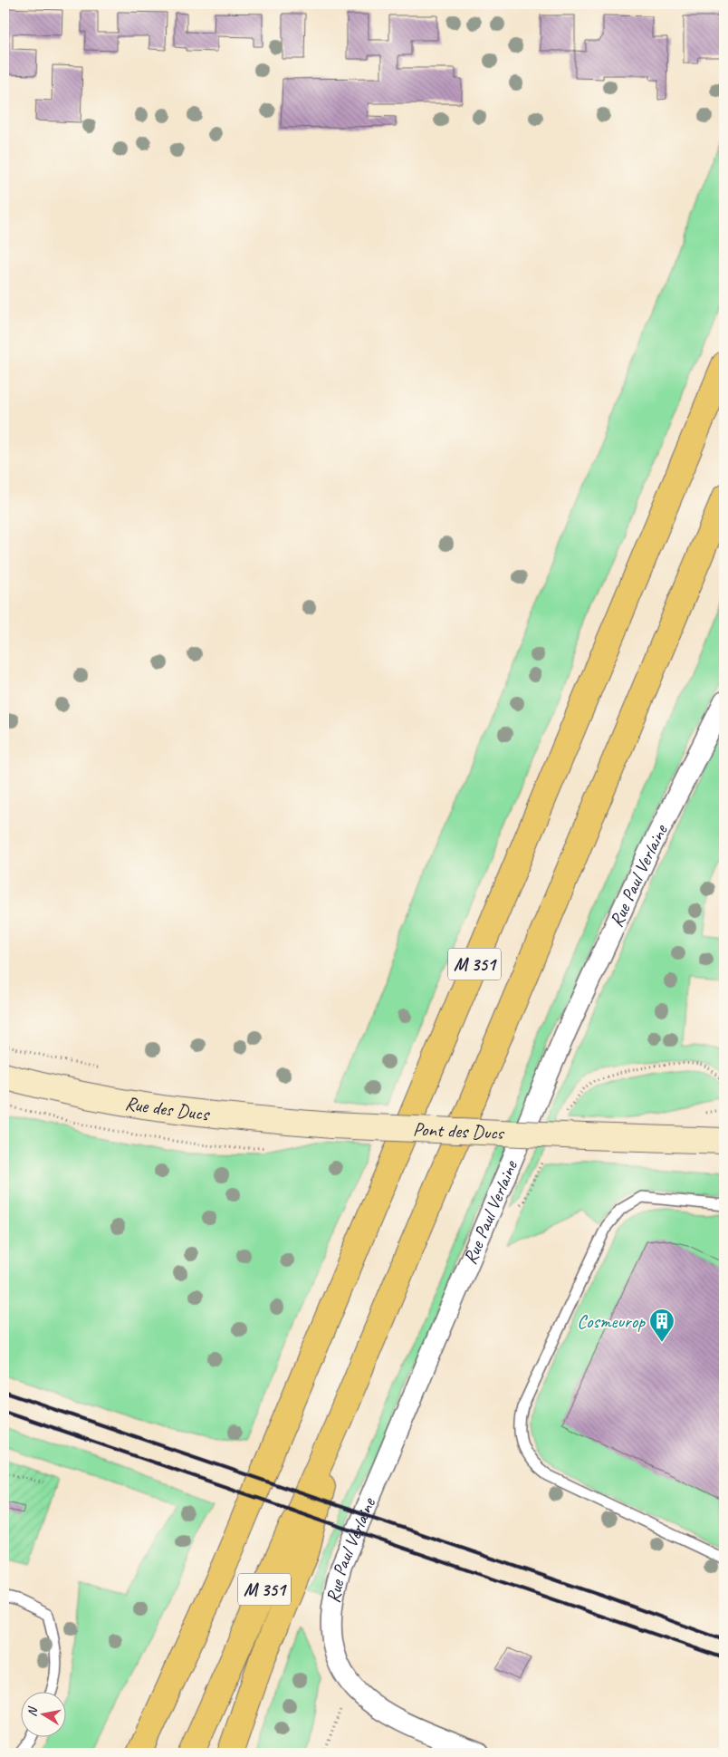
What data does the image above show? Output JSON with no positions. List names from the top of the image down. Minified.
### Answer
{"streets":{"highway":["M 351"],"street":["Rue Paul Verlaine","Rue des Ducs","Pont des Ducs"]},"crossings":[["Rue des Ducs","Pont des Ducs"]],"places":{"building":["Cosmeurop"]},"north":"left"}
